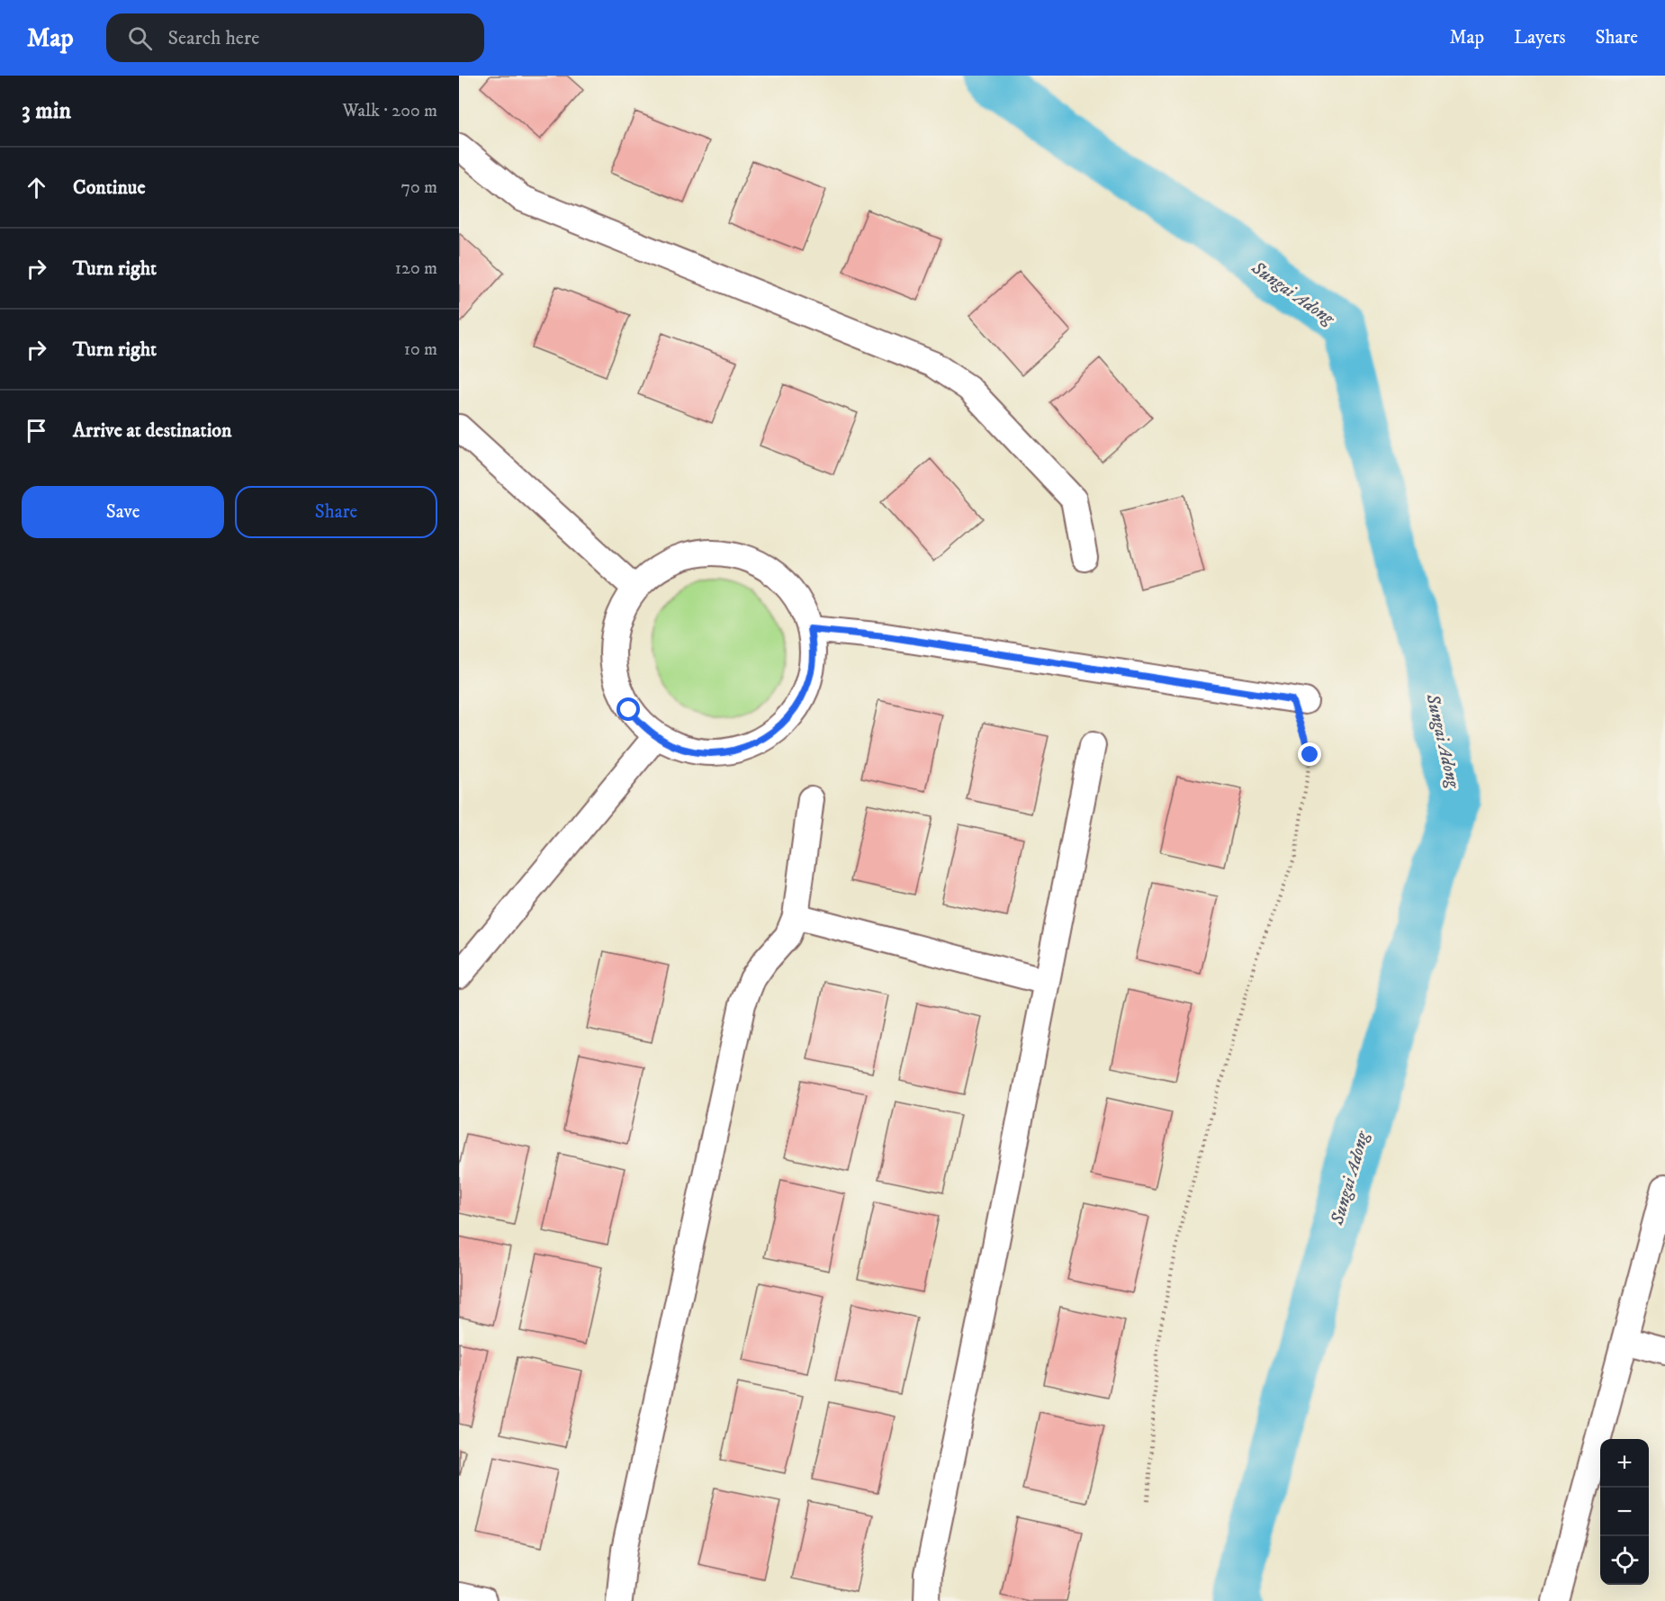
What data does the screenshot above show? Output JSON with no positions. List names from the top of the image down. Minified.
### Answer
{"water":["Sungai Adong"],"page":{"header":"Map","search":"Search here","nav":["Map","Layers","Share"],"heading":["3 min","Walk · 200 m"],"list":[["Continue","70 m"],["Turn right","120 m"],["Turn right","10 m"],"Arrive at destination"],"buttons":["Save","Share"],"map_buttons":["+","−"]}}
